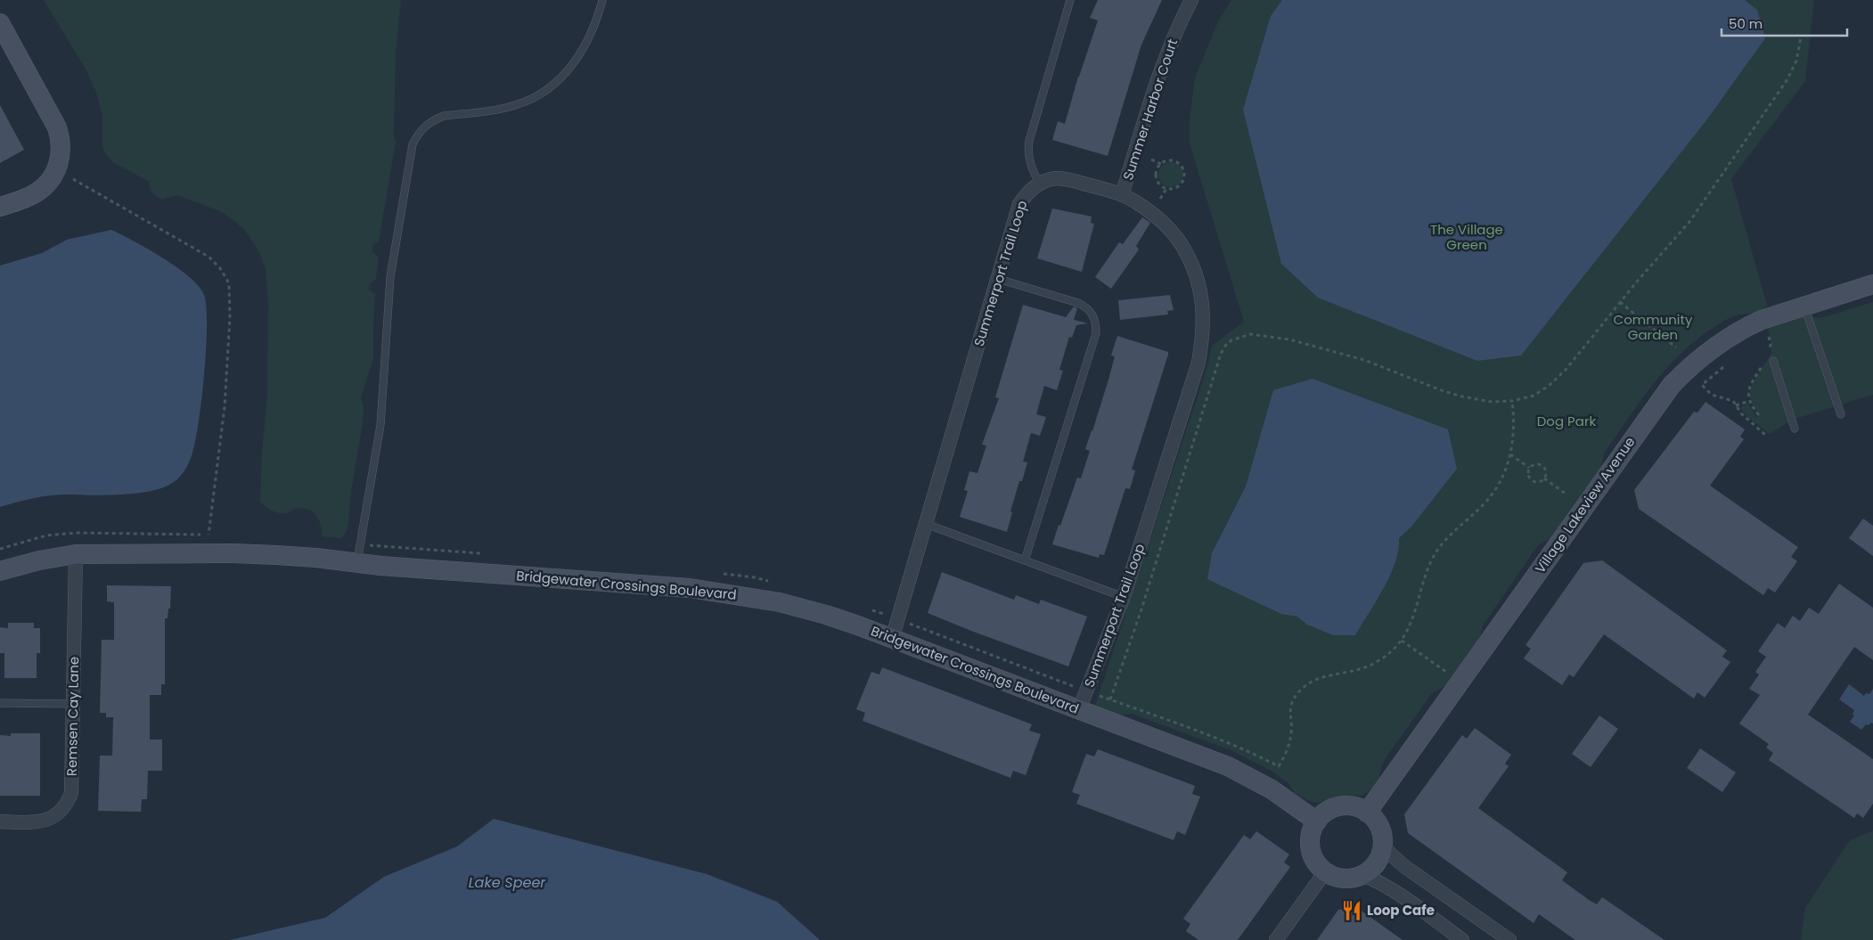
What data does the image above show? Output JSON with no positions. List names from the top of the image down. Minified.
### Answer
{"streets":{"street":["Summer Harbor Court","Summerport Trail Loop","Village Lakeview Avenue","Bridgewater Crossings Boulevard","Remsen Cay Lane"]},"crossings":[["Summer Harbor Court","Summerport Trail Loop"],["Summerport Trail Loop","Bridgewater Crossings Boulevard"],["Village Lakeview Avenue","Bridgewater Crossings Boulevard"],["Bridgewater Crossings Boulevard","Remsen Cay Lane"]],"water":["Lake Speer"],"parks":["The Village Green","Community Garden","Dog Park"],"places":{"restaurant":["Loop Cafe"]},"scale_bar":"50 m"}
